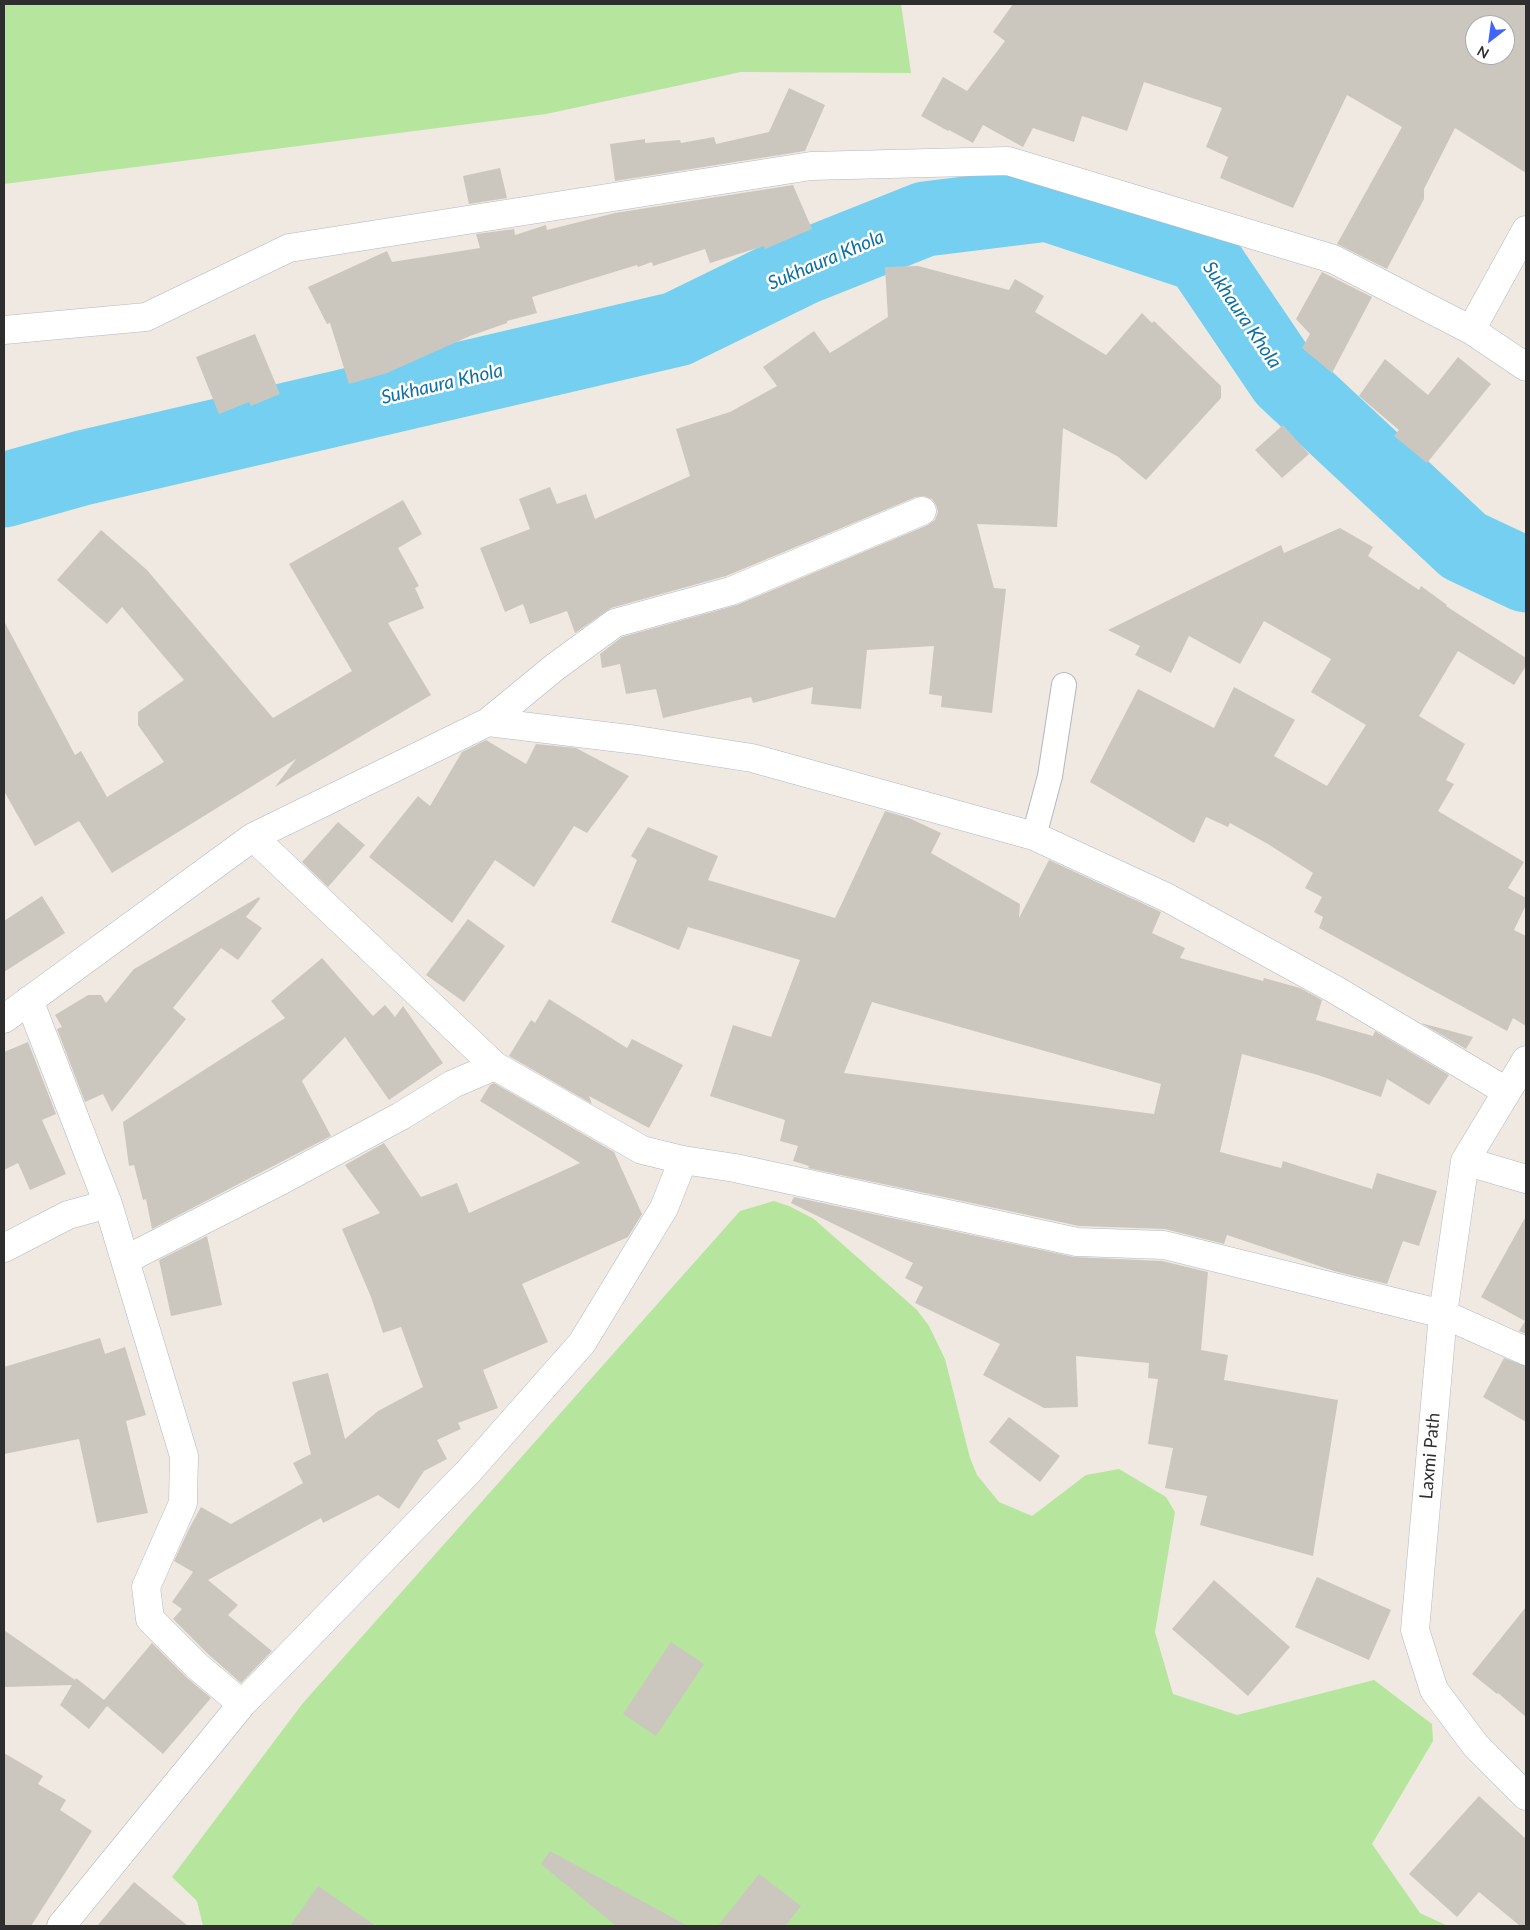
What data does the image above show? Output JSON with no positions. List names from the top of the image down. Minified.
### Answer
{"streets":{"street":["Laxmi Path"]},"water":["Sukhaura Khola"],"north":"bottom left"}
